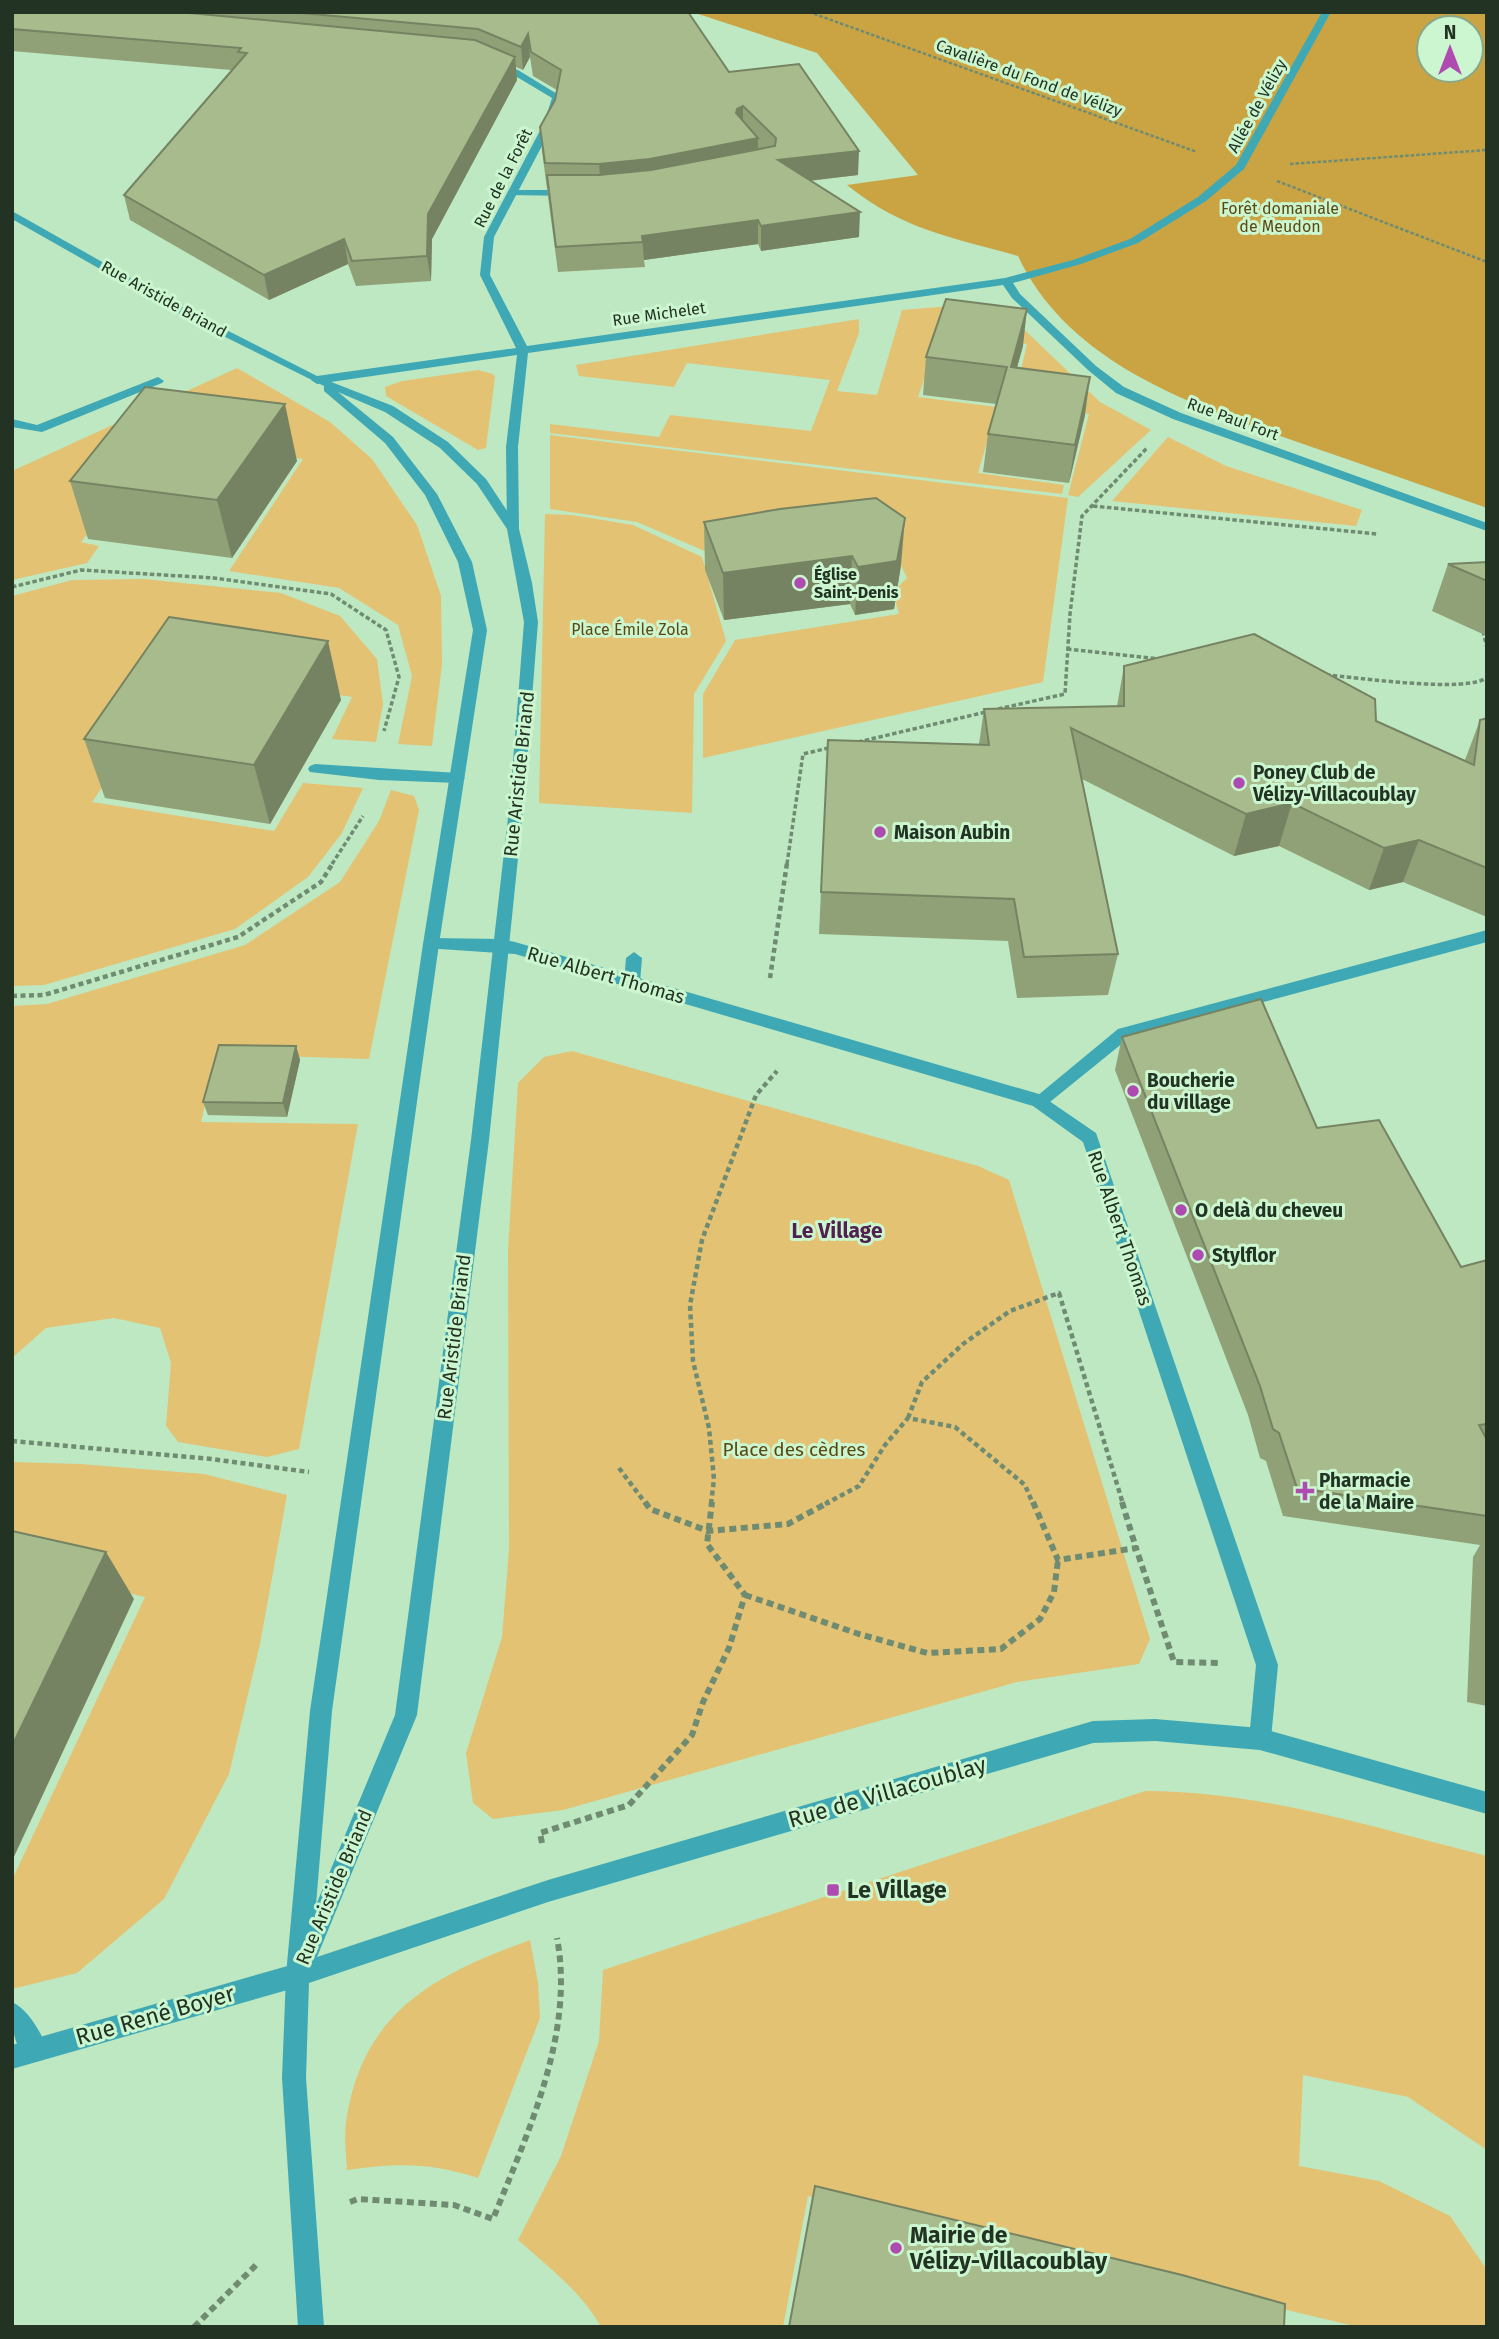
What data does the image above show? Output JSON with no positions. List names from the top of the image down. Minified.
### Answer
{"streets":{"street":["Allée de Vélizy","Rue de la Forêt","Rue Aristide Briand","Rue Michelet","Rue Paul Fort","Rue Albert Thomas","Rue de Villacoublay","Rue René Boyer"],"path":["Cavalière du Fond de Vélizy"]},"crossings":[["Cavalière du Fond de Vélizy","Allée de Vélizy"],["Allée de Vélizy","Rue Michelet"],["Allée de Vélizy","Rue Paul Fort"],["Rue de la Forêt","Rue Michelet"],["Rue Aristide Briand","Rue Michelet"],["Rue Aristide Briand","Rue Albert Thomas"],["Rue Aristide Briand","Rue de Villacoublay"],["Rue Aristide Briand","Rue René Boyer"],["Rue Michelet","Rue Paul Fort"],["Rue Albert Thomas","Rue de Villacoublay"],["Rue de Villacoublay","Rue René Boyer"]],"districts":["Le Village"],"parks":["Forêt domaniale de Meudon","Place Émile Zola","Place des cèdres"],"places":{"other":["Église Saint-Denis","Poney Club de Vélizy-Villacoublay","Maison Aubin","Boucherie du village","O delà du cheveu","Stylflor","Mairie de Vélizy-Villacoublay"],"health":["Pharmacie de la Maire"],"transit":["Le Village"]},"north":"top"}
